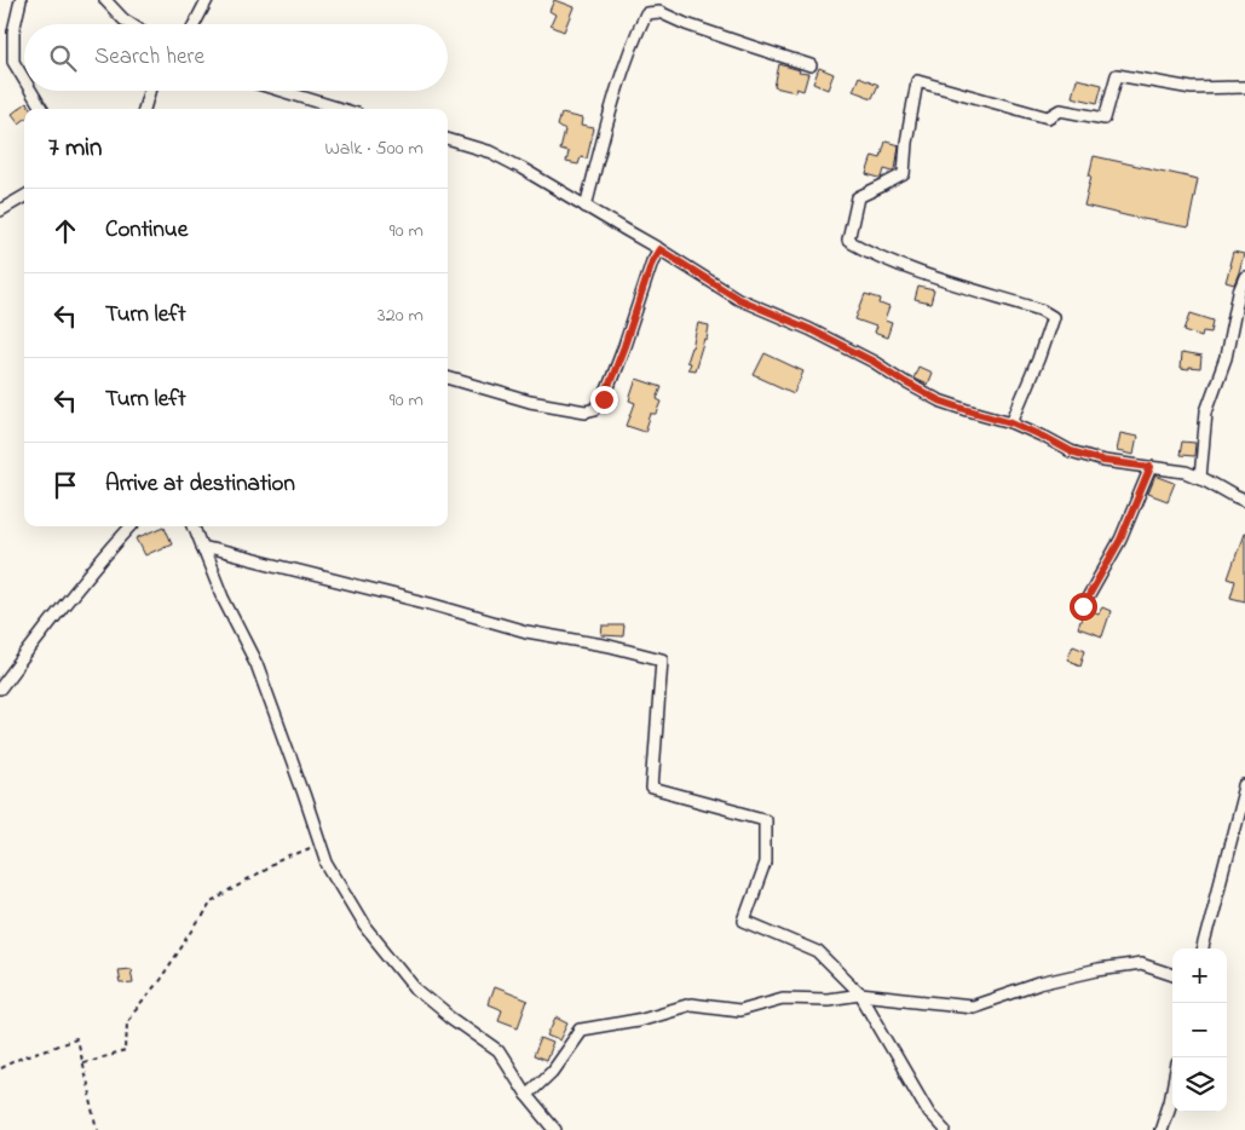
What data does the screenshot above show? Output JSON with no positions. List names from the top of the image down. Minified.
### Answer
{"page":{"search":"Search here","heading":["7 min","Walk · 500 m"],"list":[["Continue","90 m"],["Turn left","320 m"],["Turn left","90 m"],"Arrive at destination"],"map_buttons":["+","−"]}}
